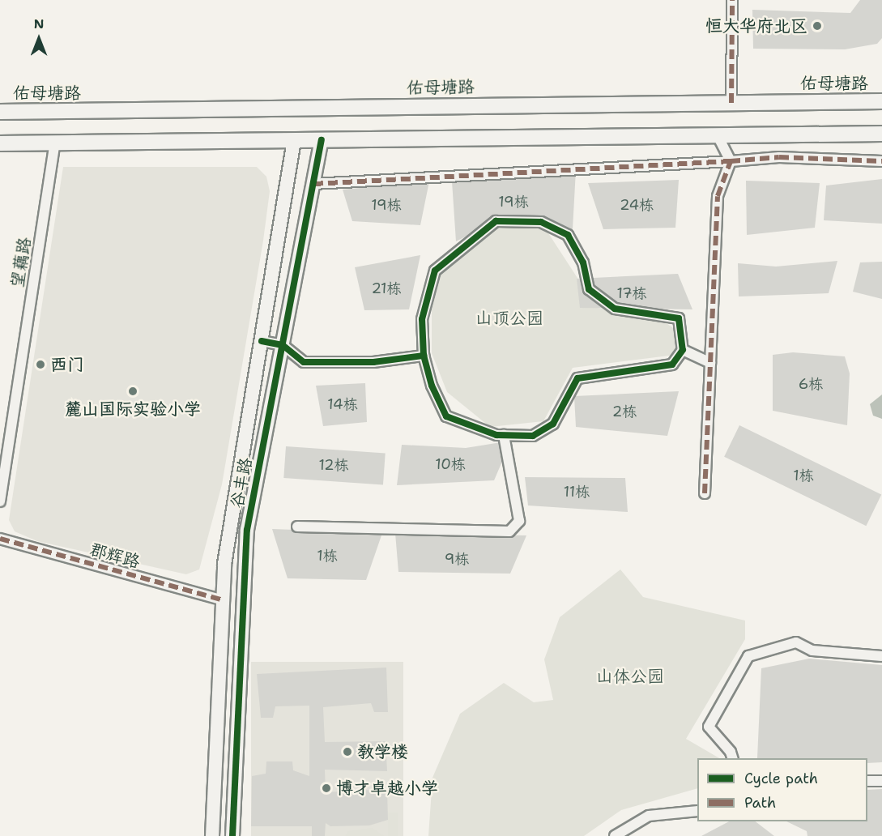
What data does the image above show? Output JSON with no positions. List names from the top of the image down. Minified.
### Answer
{"streets":{"main road":["佑母塘路"],"street":["望藕路","谷丰路","郡辉路"]},"crossings":[["谷丰路","郡辉路"]],"parks":["山顶公园","山体公园"],"places":["恒大华府北区","西门","麓山国际实验小学","教学楼","博才卓越小学"],"house_numbers":["19栋","19栋","24栋","21栋","17栋","6栋","14栋","2栋","10栋","12栋","1栋","11栋","1栋","9栋"],"legend":["Cycle path","Path"],"north":"top"}
